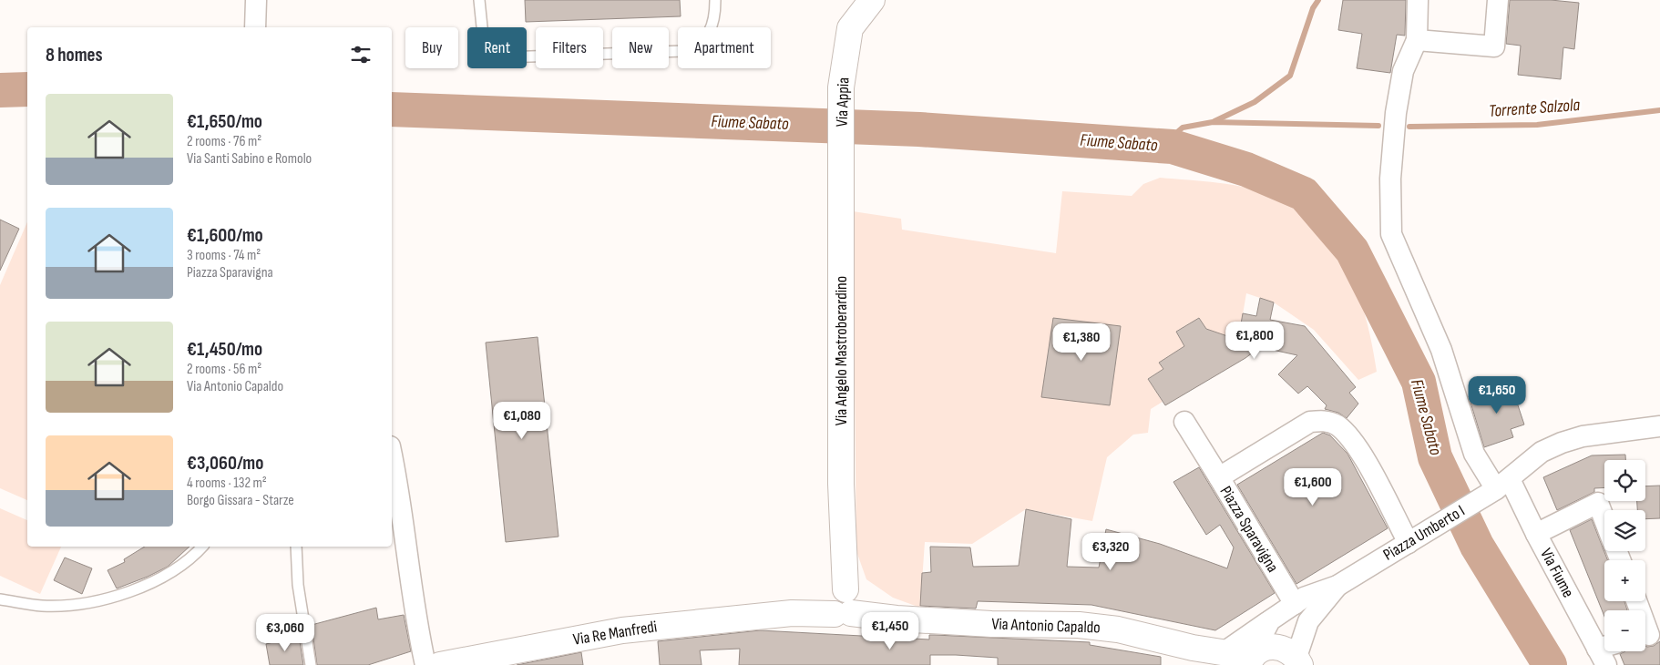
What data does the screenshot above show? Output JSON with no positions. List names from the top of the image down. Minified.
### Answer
{"streets":{"street":["Via Appia","Via Angelo Mastroberardino","Piazza Sparavigna","Piazza Umberto I","Via Fiume","Via Antonio Capaldo","Via Re Manfredi"]},"crossings":[["Via Appia","Via Angelo Mastroberardino"],["Via Angelo Mastroberardino","Via Antonio Capaldo"],["Via Angelo Mastroberardino","Via Re Manfredi"],["Piazza Sparavigna","Piazza Umberto I"],["Piazza Umberto I","Via Fiume"],["Piazza Umberto I","Via Antonio Capaldo"],["Via Antonio Capaldo","Via Re Manfredi"]],"water":["Torrente Salzola","Fiume Sabato"],"page":{"chip":["Buy","Rent","Filters","New","Apartment"],"heading":"8 homes","list":[{"name":"€1,650/mo","note":"2 rooms · 76 m² · Via Santi Sabino e Romolo"},{"name":"€1,600/mo","note":"3 rooms · 74 m² · Piazza Sparavigna"},{"name":"€1,450/mo","note":"2 rooms · 56 m² · Via Antonio Capaldo"},{"name":"€3,060/mo","note":"4 rooms · 132 m² · Borgo Gissara - Starze"}],"price":["€1,800","€1,380","€1,650","€1,080","€1,600","€3,320","€1,450","€3,060"],"map_buttons":["+","−"]}}
